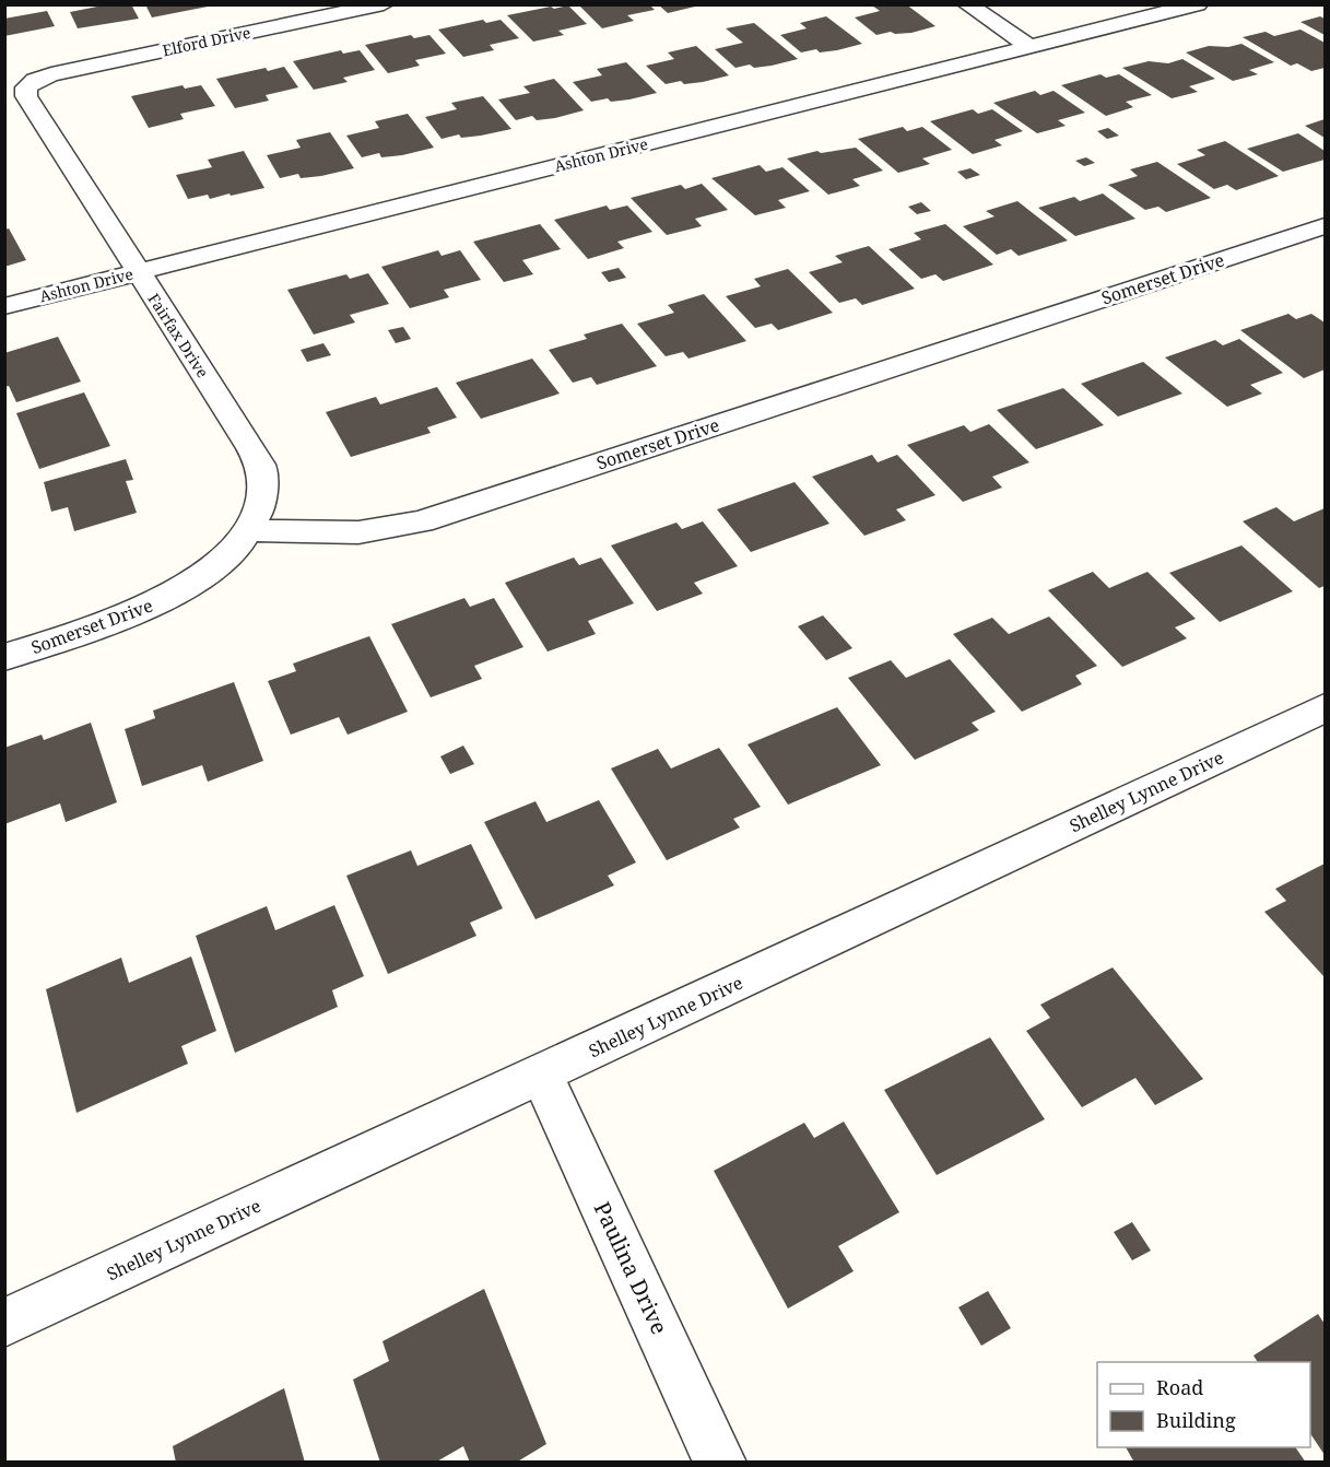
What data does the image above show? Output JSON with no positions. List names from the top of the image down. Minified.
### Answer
{"streets":{"street":["Elford Drive","Ashton Drive","Somerset Drive","Fairfax Drive","Shelley Lynne Drive","Paulina Drive"]},"crossings":[["Elford Drive","Fairfax Drive"],["Ashton Drive","Fairfax Drive"],["Somerset Drive","Fairfax Drive"],["Shelley Lynne Drive","Paulina Drive"]],"legend":["Road","Building"]}
